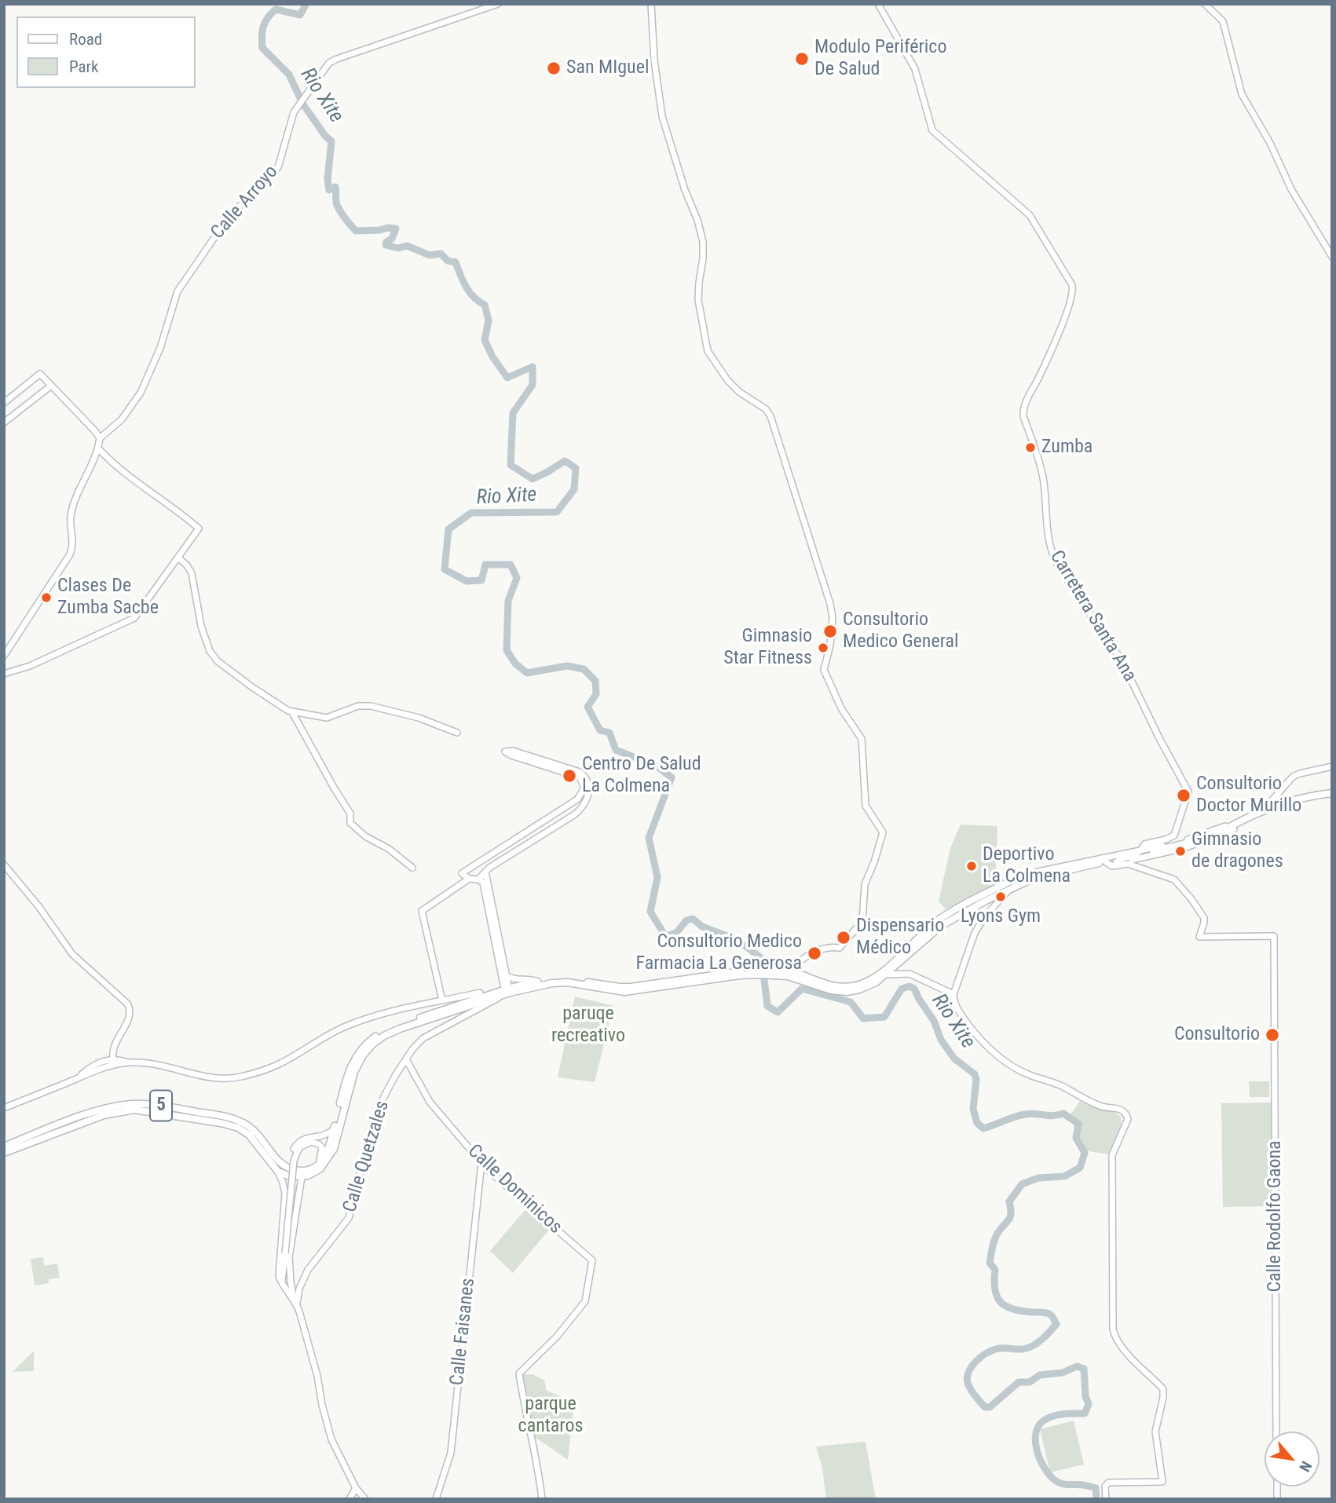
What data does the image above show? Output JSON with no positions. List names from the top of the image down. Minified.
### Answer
{"streets":{"main road":["5"],"street":["Calle Arroyo","Carretera Santa Ana","Calle Quetzales","Calle Dominicos","Calle Rodolfo Gaona","Calle Faisanes"]},"crossings":[["Calle Quetzales","Calle Dominicos"],["Calle Dominicos","Calle Faisanes"]],"water":["Rio Xite"],"parks":["paruqe recreativo","parque cantaros"],"places":["Modulo Periférico De Salud","San MIguel","Zumba","Clases De Zumba Sacbe","Consultorio Medico General","Gimnasio Star Fitness","Centro De Salud La Colmena","Consultorio Doctor Murillo","Gimnasio de dragones","Deportivo La Colmena","Lyons Gym","Dispensario Médico","Consultorio Medico Farmacia La Generosa","Consultorio"],"legend":["Road","Park"],"north":"bottom right"}
